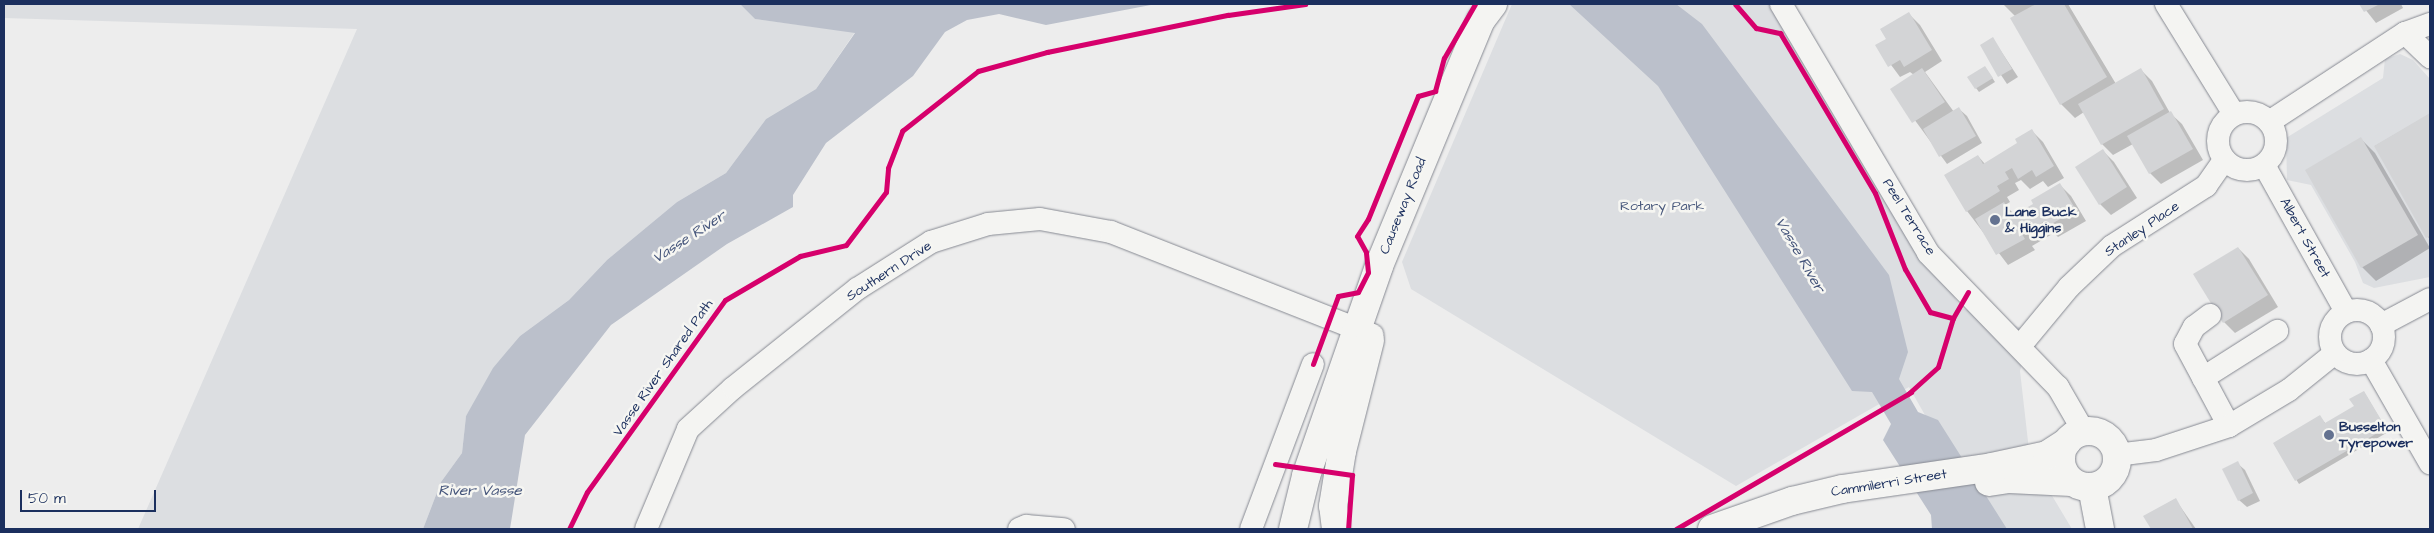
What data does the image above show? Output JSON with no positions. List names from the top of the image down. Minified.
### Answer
{"streets":{"main road":["Causeway Road","Cammilerri Street"],"street":["Peel Terrace","Stanley Place","Albert Street","Southern Drive"],"cycle path":["Vasse River Shared Path"]},"crossings":[["Causeway Road","Southern Drive"],["Peel Terrace","Stanley Place"],["Peel Terrace","Cammilerri Street"],["Stanley Place","Albert Street"]],"water":["Vasse River","River Vasse"],"parks":["Rotary Park"],"places":["Lane Buck & Higgins","Busselton Tyrepower"],"scale_bar":"50 m"}
